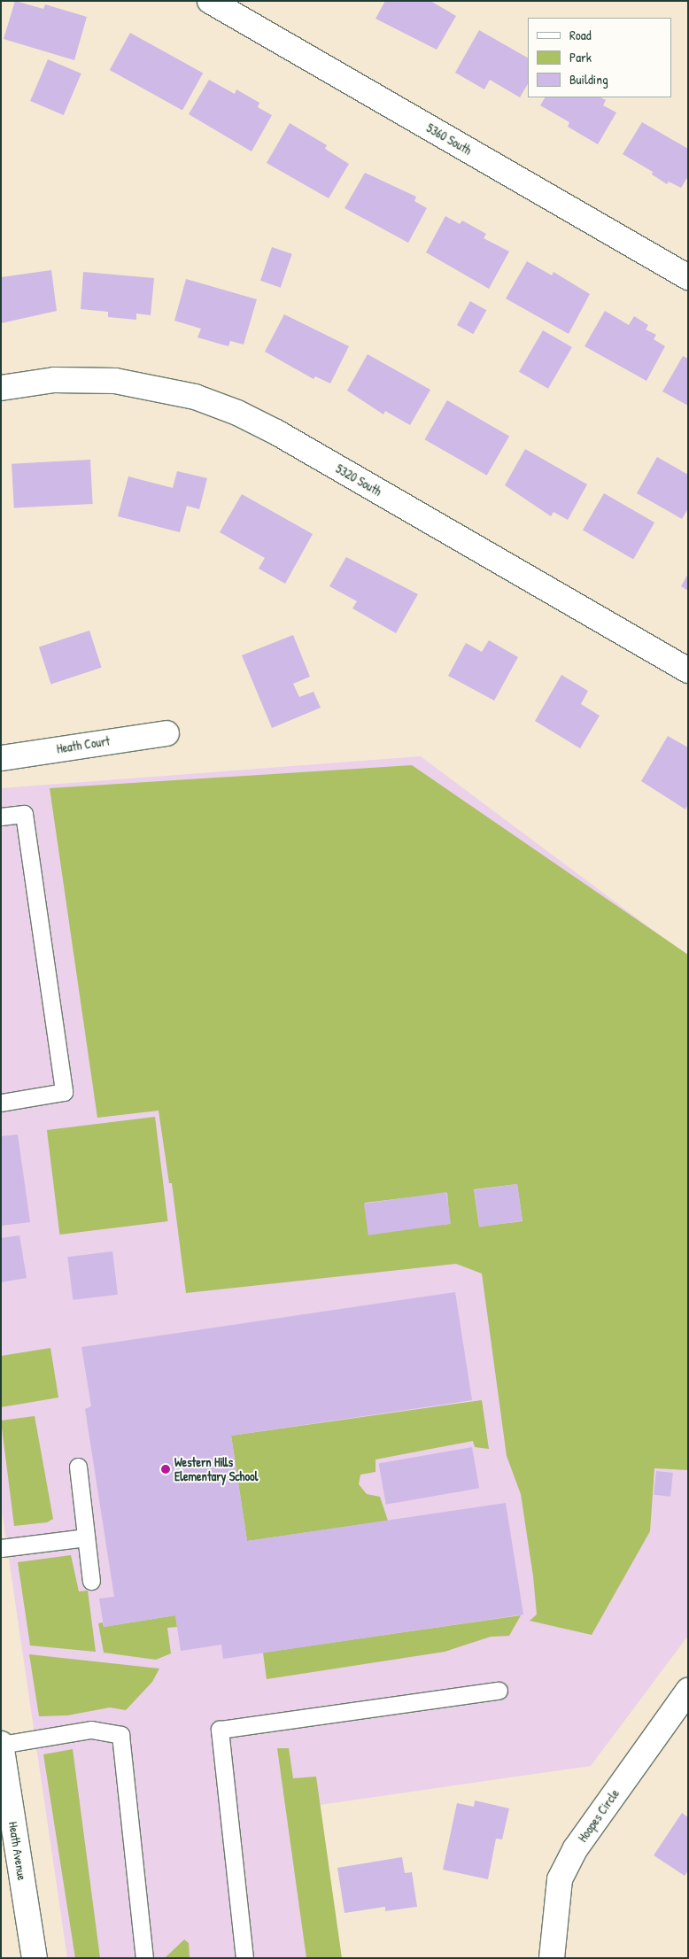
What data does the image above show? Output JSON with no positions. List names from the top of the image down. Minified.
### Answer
{"streets":{"street":["5360 South","5320 South","Heath Court","Hoopes Circle","Heath Avenue"]},"places":["Western Hills Elementary School"],"legend":["Road","Park","Building"]}
